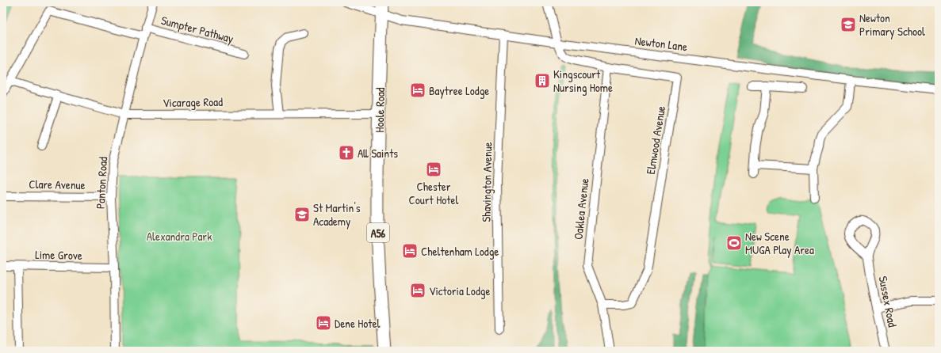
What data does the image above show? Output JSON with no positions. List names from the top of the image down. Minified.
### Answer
{"streets":{"highway":["Hoole Road","A56"],"street":["Sumpter Pathway","Newton Lane","Vicarage Road","Elmwood Avenue","Shavington Avenue","Panton Road","Clare Avenue","Oaklea Avenue","Lime Grove","Sussex Road"]},"crossings":[["Sumpter Pathway","Panton Road"],["Newton Lane","Hoole Road"],["Newton Lane","Elmwood Avenue"],["Newton Lane","Shavington Avenue"],["Vicarage Road","Hoole Road"],["Vicarage Road","Panton Road"],["Elmwood Avenue","Oaklea Avenue"],["Panton Road","Clare Avenue"],["Panton Road","Lime Grove"]],"parks":["Alexandra Park"],"places":{"school or university":["Newton Primary School","St Martin's Academy"],"building":["Kingscourt Nursing Home"],"hotel":["Baytree Lodge","Chester Court Hotel","Cheltenham Lodge","Victoria Lodge","Dene Hotel"],"church":["All Saints"],"sports":["New Scene MUGA Play Area"]}}
